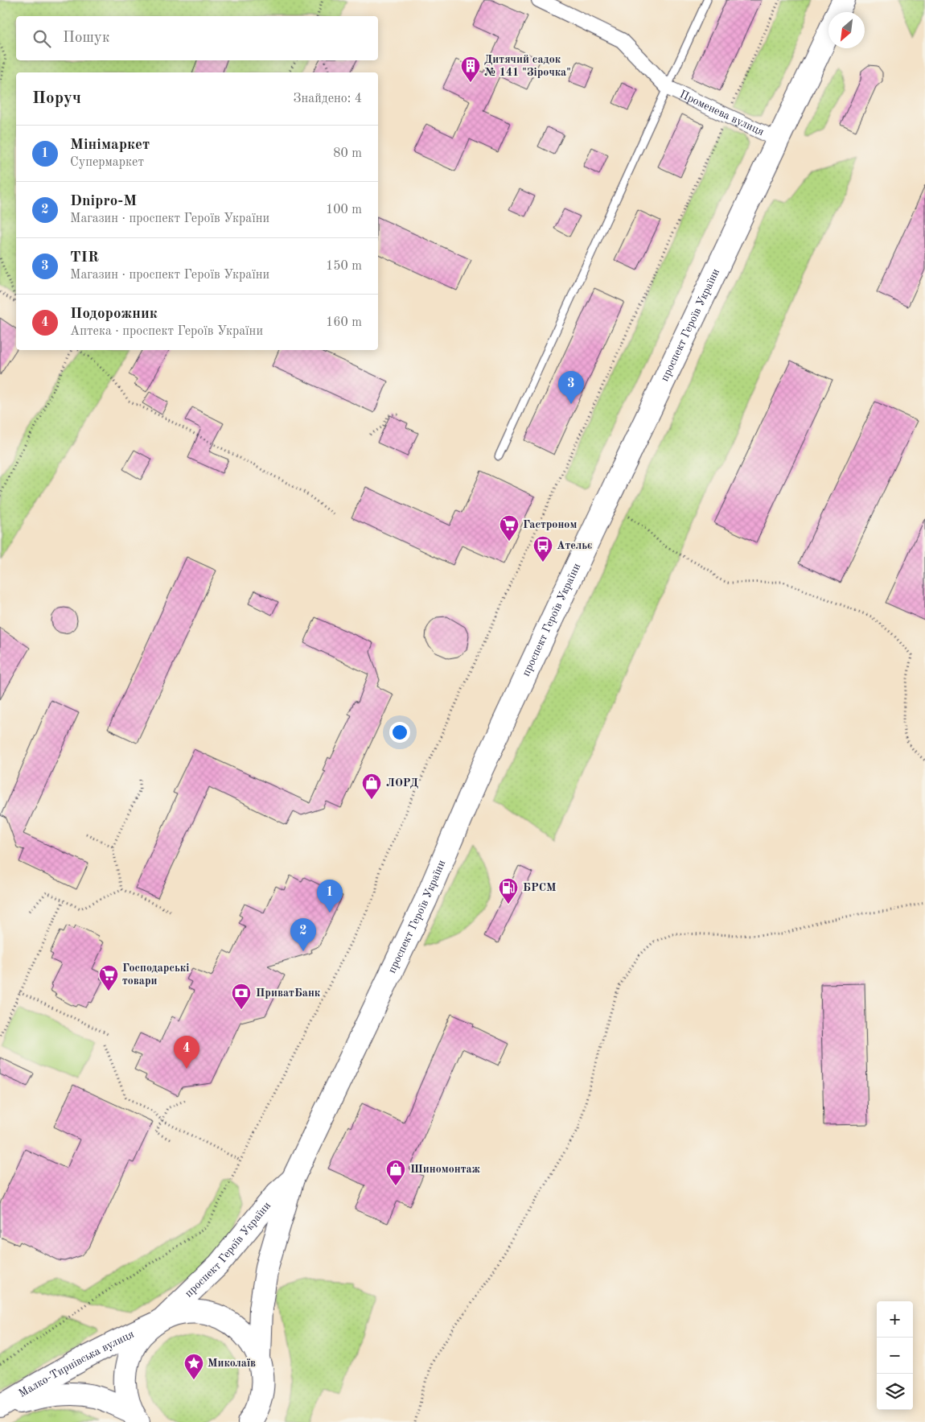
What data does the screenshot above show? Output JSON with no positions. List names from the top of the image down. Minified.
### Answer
{"streets":{"main road":["проспект Героїв України","Малко-Тирнівська вулиця"],"street":["Променева вулиця"]},"crossings":[["Променева вулиця","проспект Героїв України"],["проспект Героїв України","Малко-Тирнівська вулиця"]],"places":{"building":["Дитячий садок № 141 \"Зірочка\""],"supermarket":["Гастроном","Господарські товари"],"bus stop":["Ательє"],"shop":["ЛОРД","Шиномонтаж"],"fuel station":["БРСМ"],"bank":["ПриватБанк"],"place":["Миколаїв"]},"north":"bottom left","page":{"search":"Пошук","heading":["Поруч","Знайдено: 4"],"list":[{"mark":"1","name":"Мінімаркет","note":"Супермаркет","value":"80 m"},{"mark":"2","name":"Dnipro-M","note":"Магазин · проспект Героїв України","value":"100 m"},{"mark":"3","name":"TIR","note":"Магазин · проспект Героїв України","value":"150 m"},{"mark":"4","name":"Подорожник","note":"Аптека · проспект Героїв України","value":"160 m"}],"pins":["3","1","2","4"],"map_buttons":["+","−"]}}
